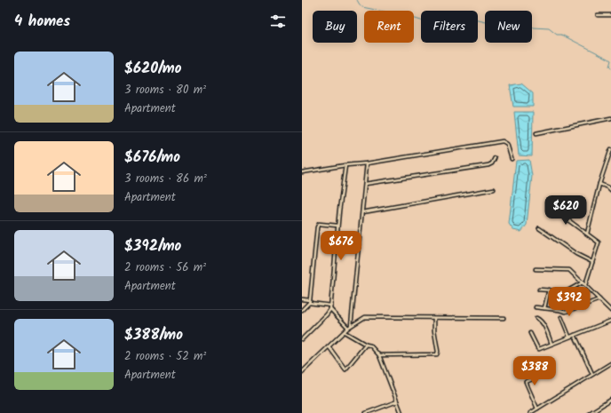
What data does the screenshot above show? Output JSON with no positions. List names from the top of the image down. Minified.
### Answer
{"page":{"heading":"4 homes","chip":["Buy","Rent","Filters","New"],"list":[{"name":"$620/mo","note":"3 rooms · 80 m² · Apartment"},{"name":"$676/mo","note":"3 rooms · 86 m² · Apartment"},{"name":"$392/mo","note":"2 rooms · 56 m² · Apartment"},{"name":"$388/mo","note":"2 rooms · 52 m² · Apartment"}],"price":["$620","$676","$392","$388"]}}
